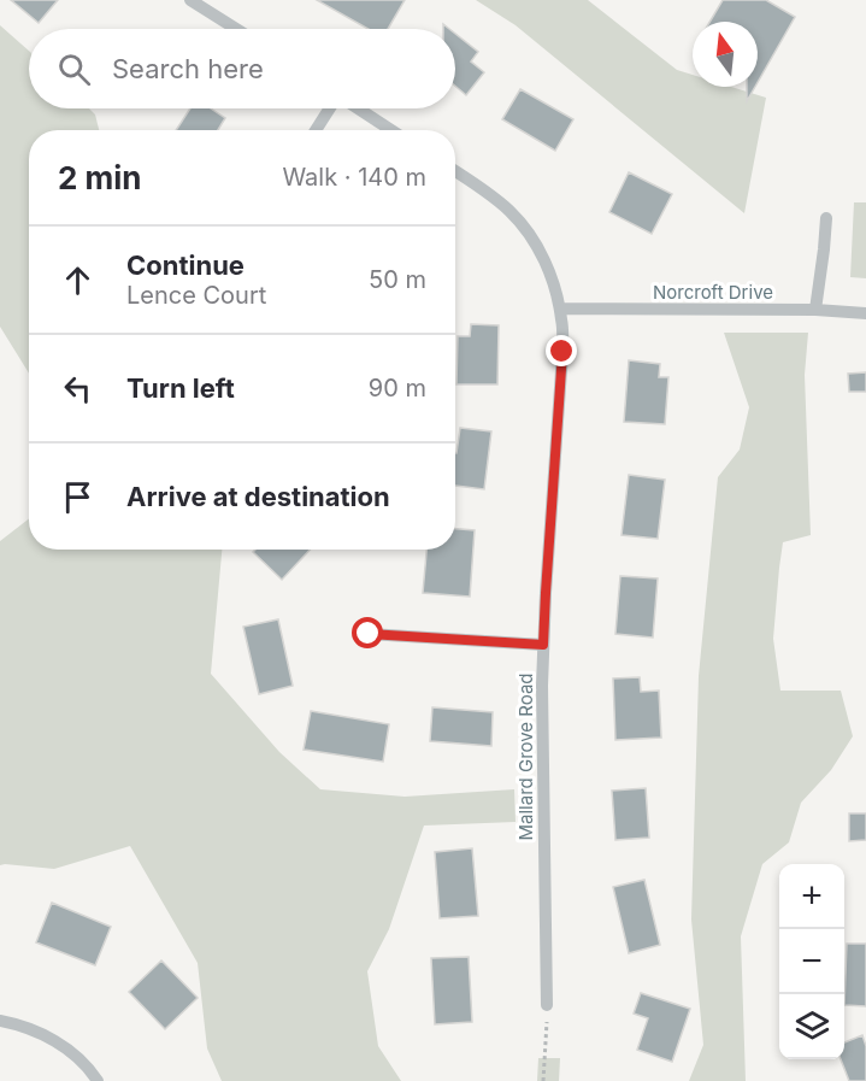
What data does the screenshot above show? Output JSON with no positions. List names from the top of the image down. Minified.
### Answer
{"streets":{"street":["Norcroft Drive","Mallard Grove Road"]},"crossings":[["Norcroft Drive","Mallard Grove Road"]],"north":"top","page":{"search":"Search here","heading":["2 min","Walk · 140 m"],"list":[["Continue","Lence Court","50 m"],["Turn left","90 m"],"Arrive at destination"],"map_buttons":["+","−"]}}
